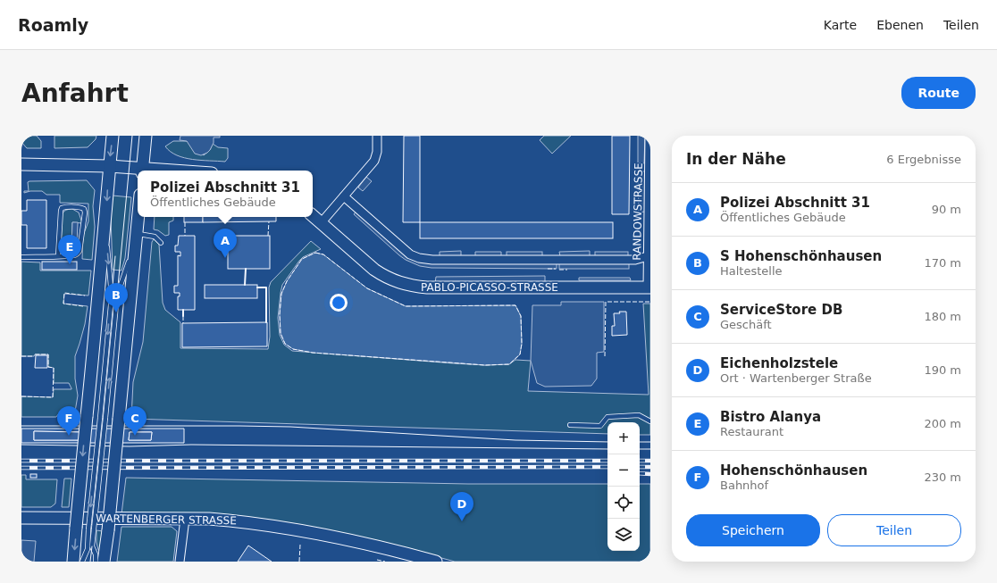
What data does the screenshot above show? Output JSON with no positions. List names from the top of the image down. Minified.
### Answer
{"streets":{"main road":["PABLO-PICASSO-STRASSE","WARTENBERGER STRASSE"],"street":["RANDOWSTRASSE"]},"crossings":[["RANDOWSTRASSE","PABLO-PICASSO-STRASSE"]],"page":{"header":"Roamly","nav":["Karte","Ebenen","Teilen"],"buttons":["Route",["Speichern","Teilen"]],"title":"Anfahrt","heading":["In der Nähe","6 Ergebnisse"],"popup":["Polizei Abschnitt 31","Öffentliches Gebäude"],"list":[{"mark":"A","name":"Polizei Abschnitt 31","note":"Öffentliches Gebäude","value":"90 m"},{"mark":"B","name":"S Hohenschönhausen","note":"Haltestelle","value":"170 m"},{"mark":"C","name":"ServiceStore DB","note":"Geschäft","value":"180 m"},{"mark":"D","name":"Eichenholzstele","note":"Ort · Wartenberger Straße","value":"190 m"},{"mark":"E","name":"Bistro Alanya","note":"Restaurant","value":"200 m"},{"mark":"F","name":"Hohenschönhausen","note":"Bahnhof","value":"230 m"}],"pins":["A","E","B","C","F","D"],"map_buttons":["+","−"]}}
